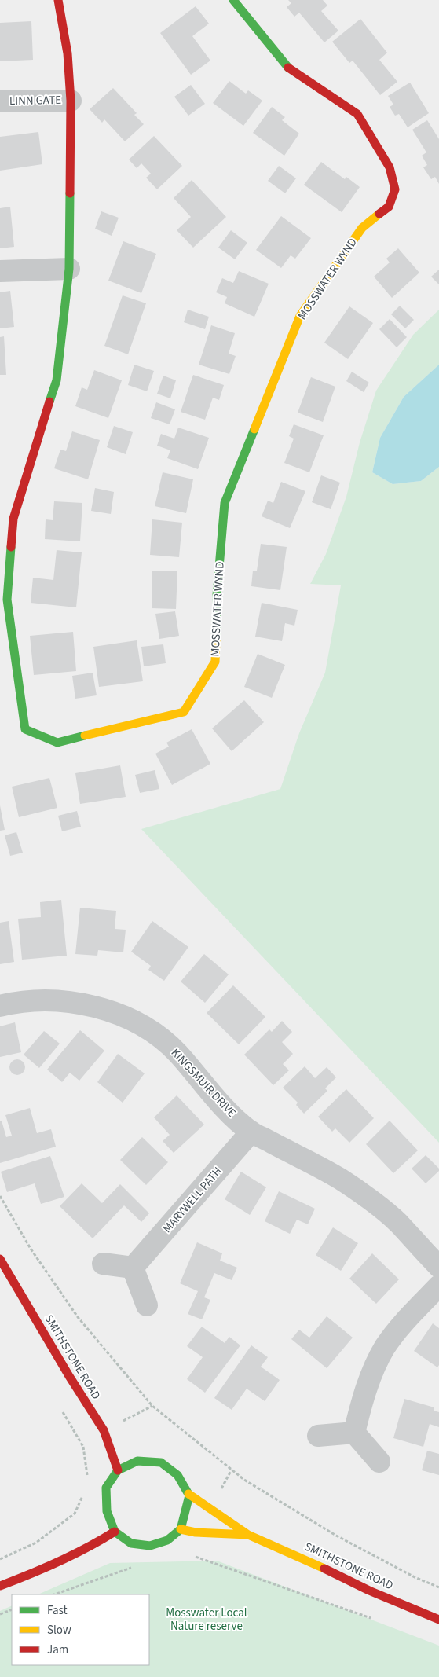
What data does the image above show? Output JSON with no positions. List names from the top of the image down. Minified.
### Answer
{"streets":{"street":["LINN GATE","MOSSWATER WYND","KINGSMUIR DRIVE","MARYWELL PATH","SMITHSTONE ROAD"]},"crossings":[["LINN GATE","MOSSWATER WYND"],["KINGSMUIR DRIVE","MARYWELL PATH"]],"parks":["Mosswater Local Nature reserve"],"legend":["Fast","Slow","Jam"]}
